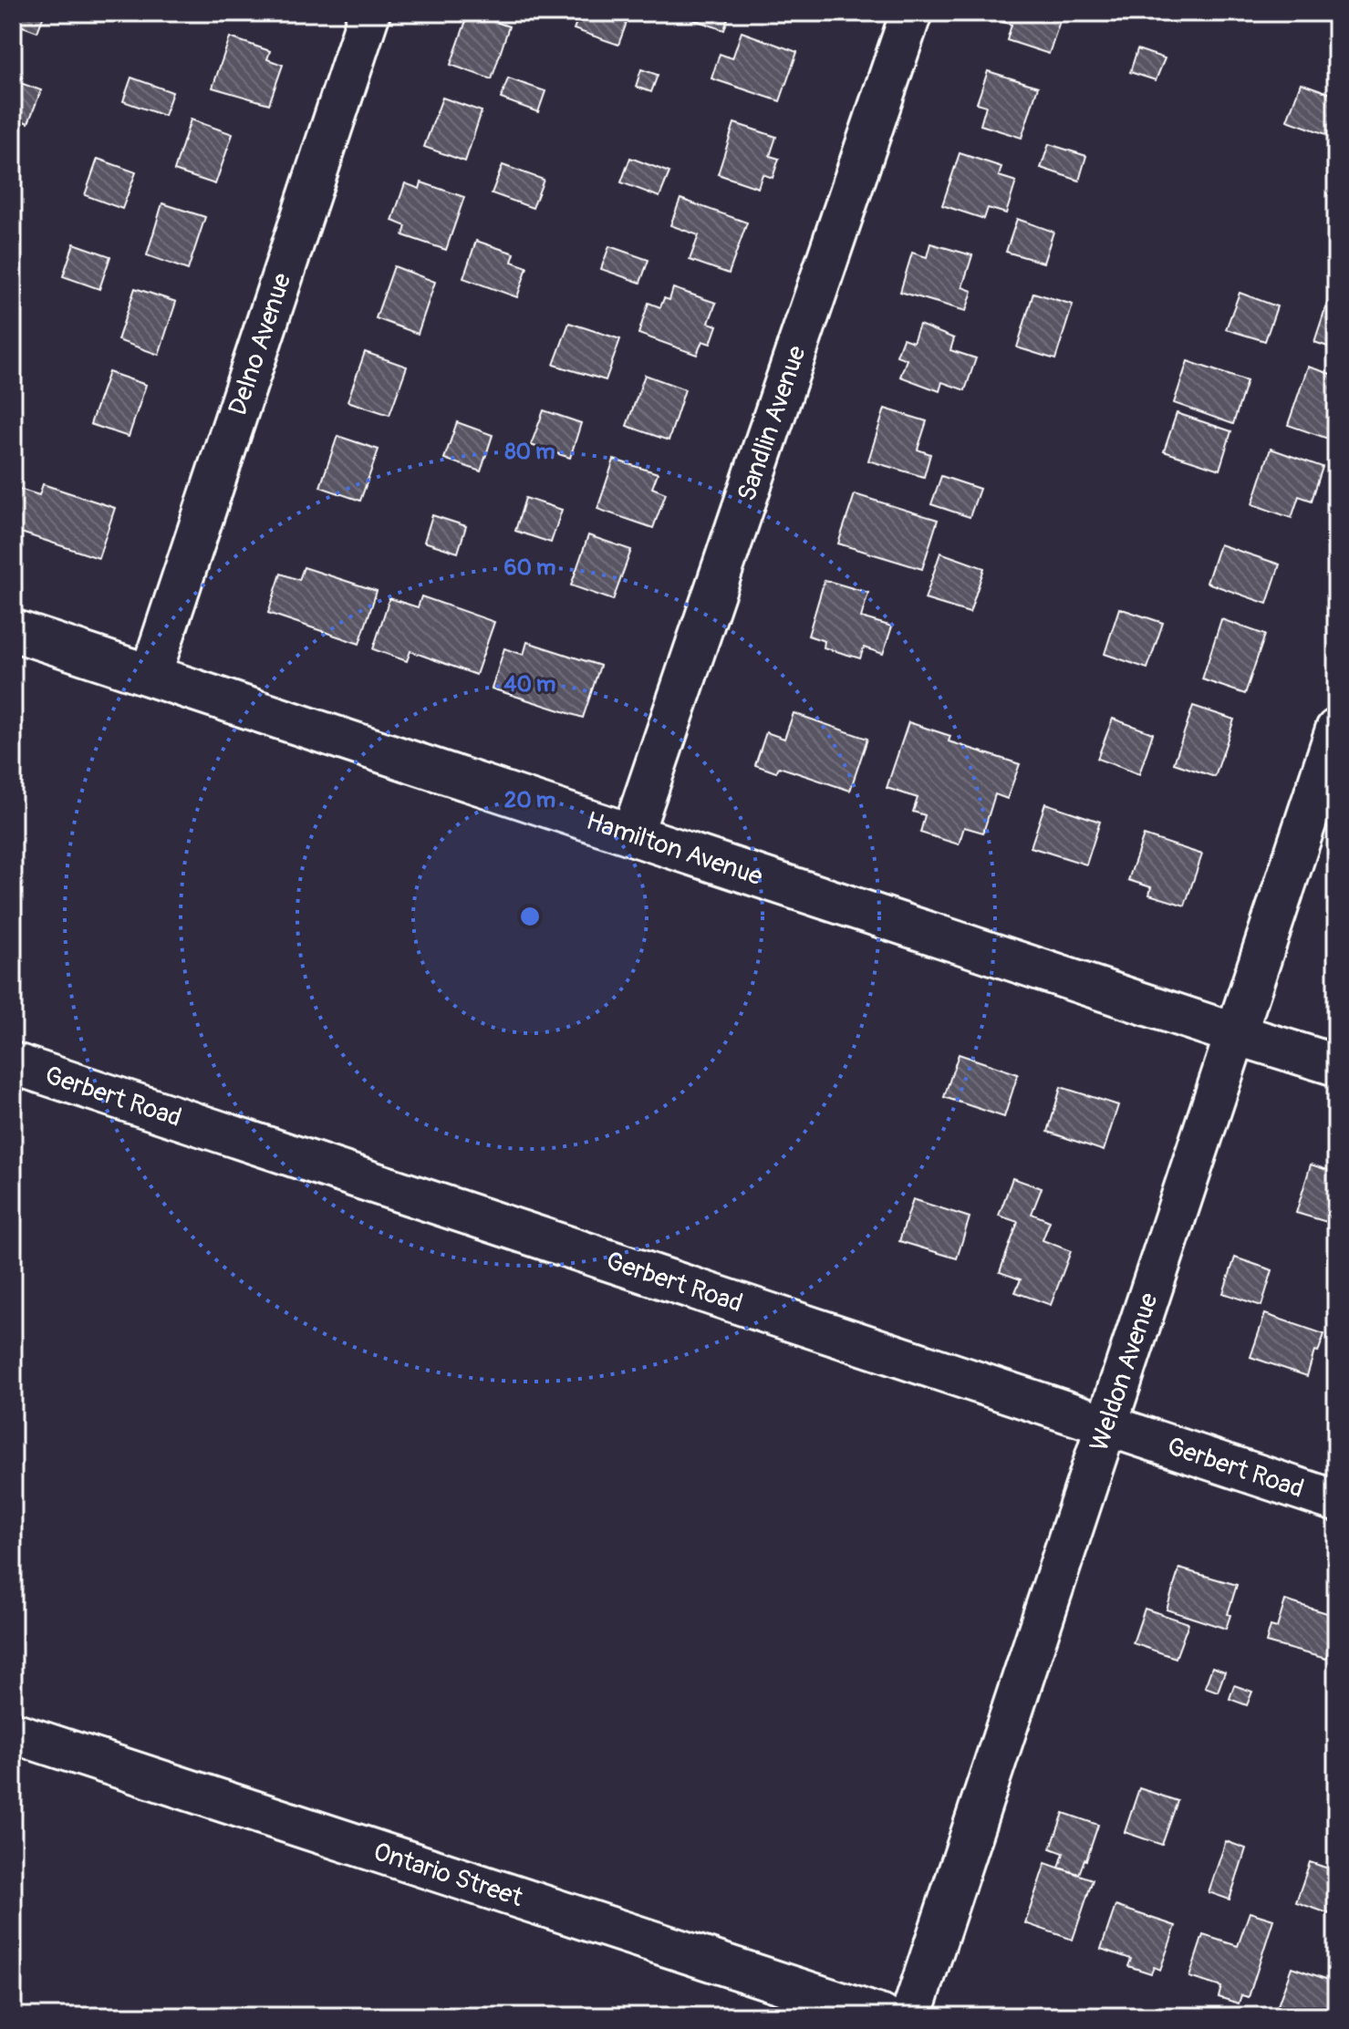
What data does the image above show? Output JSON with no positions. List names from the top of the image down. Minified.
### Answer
{"streets":{"street":["Delno Avenue","Sandlin Avenue","Hamilton Avenue","Gerbert Road","Weldon Avenue","Ontario Street"]},"crossings":[["Delno Avenue","Hamilton Avenue"],["Sandlin Avenue","Hamilton Avenue"],["Hamilton Avenue","Weldon Avenue"],["Gerbert Road","Weldon Avenue"]],"rings":["80 m","60 m","40 m","20 m"]}
